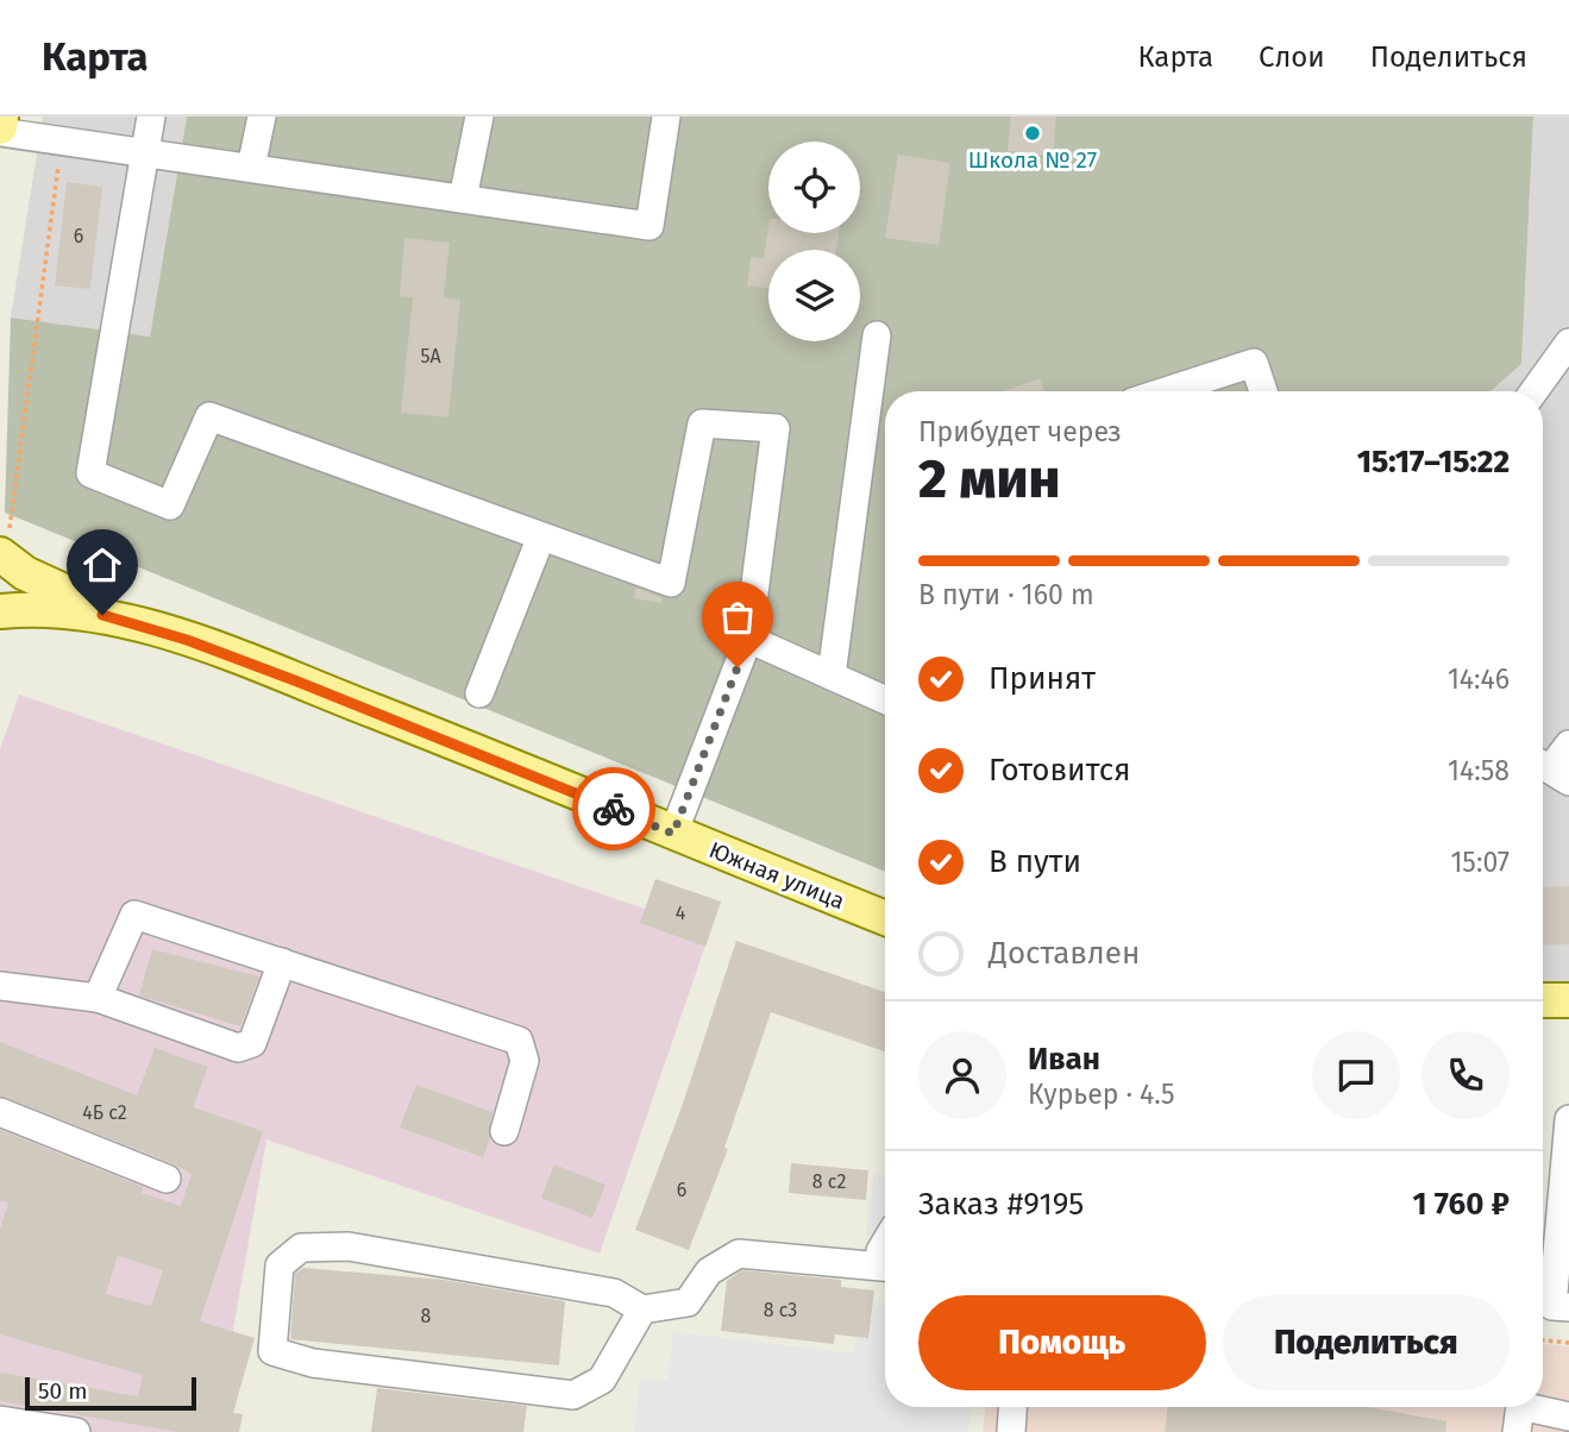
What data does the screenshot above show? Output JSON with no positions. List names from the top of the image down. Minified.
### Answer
{"streets":{"main road":["Южная улица"]},"places":["Школа № 27"],"house_numbers":["6","5А","4","4Б с2","8 с2","6","8 с3","8"],"scale_bar":"50 m","page":{"header":"Карта","nav":["Карта","Слои","Поделиться"],"heading":["2 мин","Прибудет через","15:17–15:22"],"panel":["Иван","Курьер · 4.5","Заказ #9195","1 760 ₽"],"bar":"В пути · 160 m","list":[["Принят","14:46"],["Готовится","14:58"],["В пути","15:07"],"Доставлен"],"buttons":["Помощь","Поделиться"],"scale":"50 m"}}
